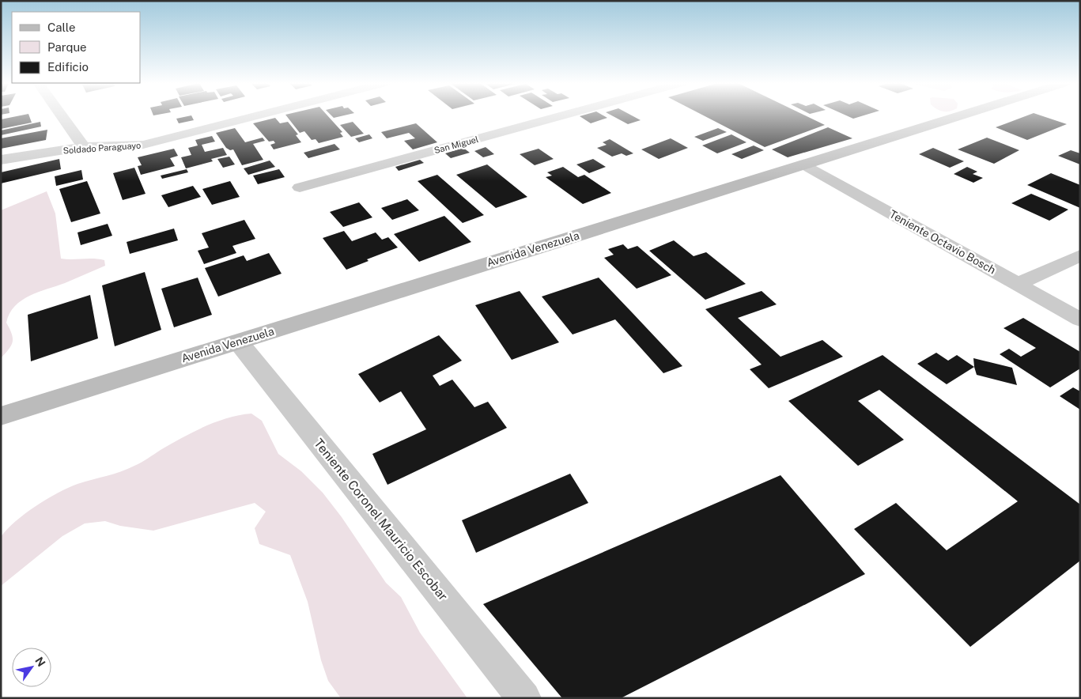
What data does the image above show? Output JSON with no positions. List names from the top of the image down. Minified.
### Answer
{"streets":{"main road":["Avenida Venezuela"],"street":["San Miguel","Soldado Paraguayo","Teniente Octavio Bosch","Teniente Coronel Mauricio Escobar"]},"crossings":[["Teniente Octavio Bosch","Avenida Venezuela"],["Avenida Venezuela","Teniente Coronel Mauricio Escobar"]],"legend":["Calle","Parque","Edificio"],"north":"top right"}
